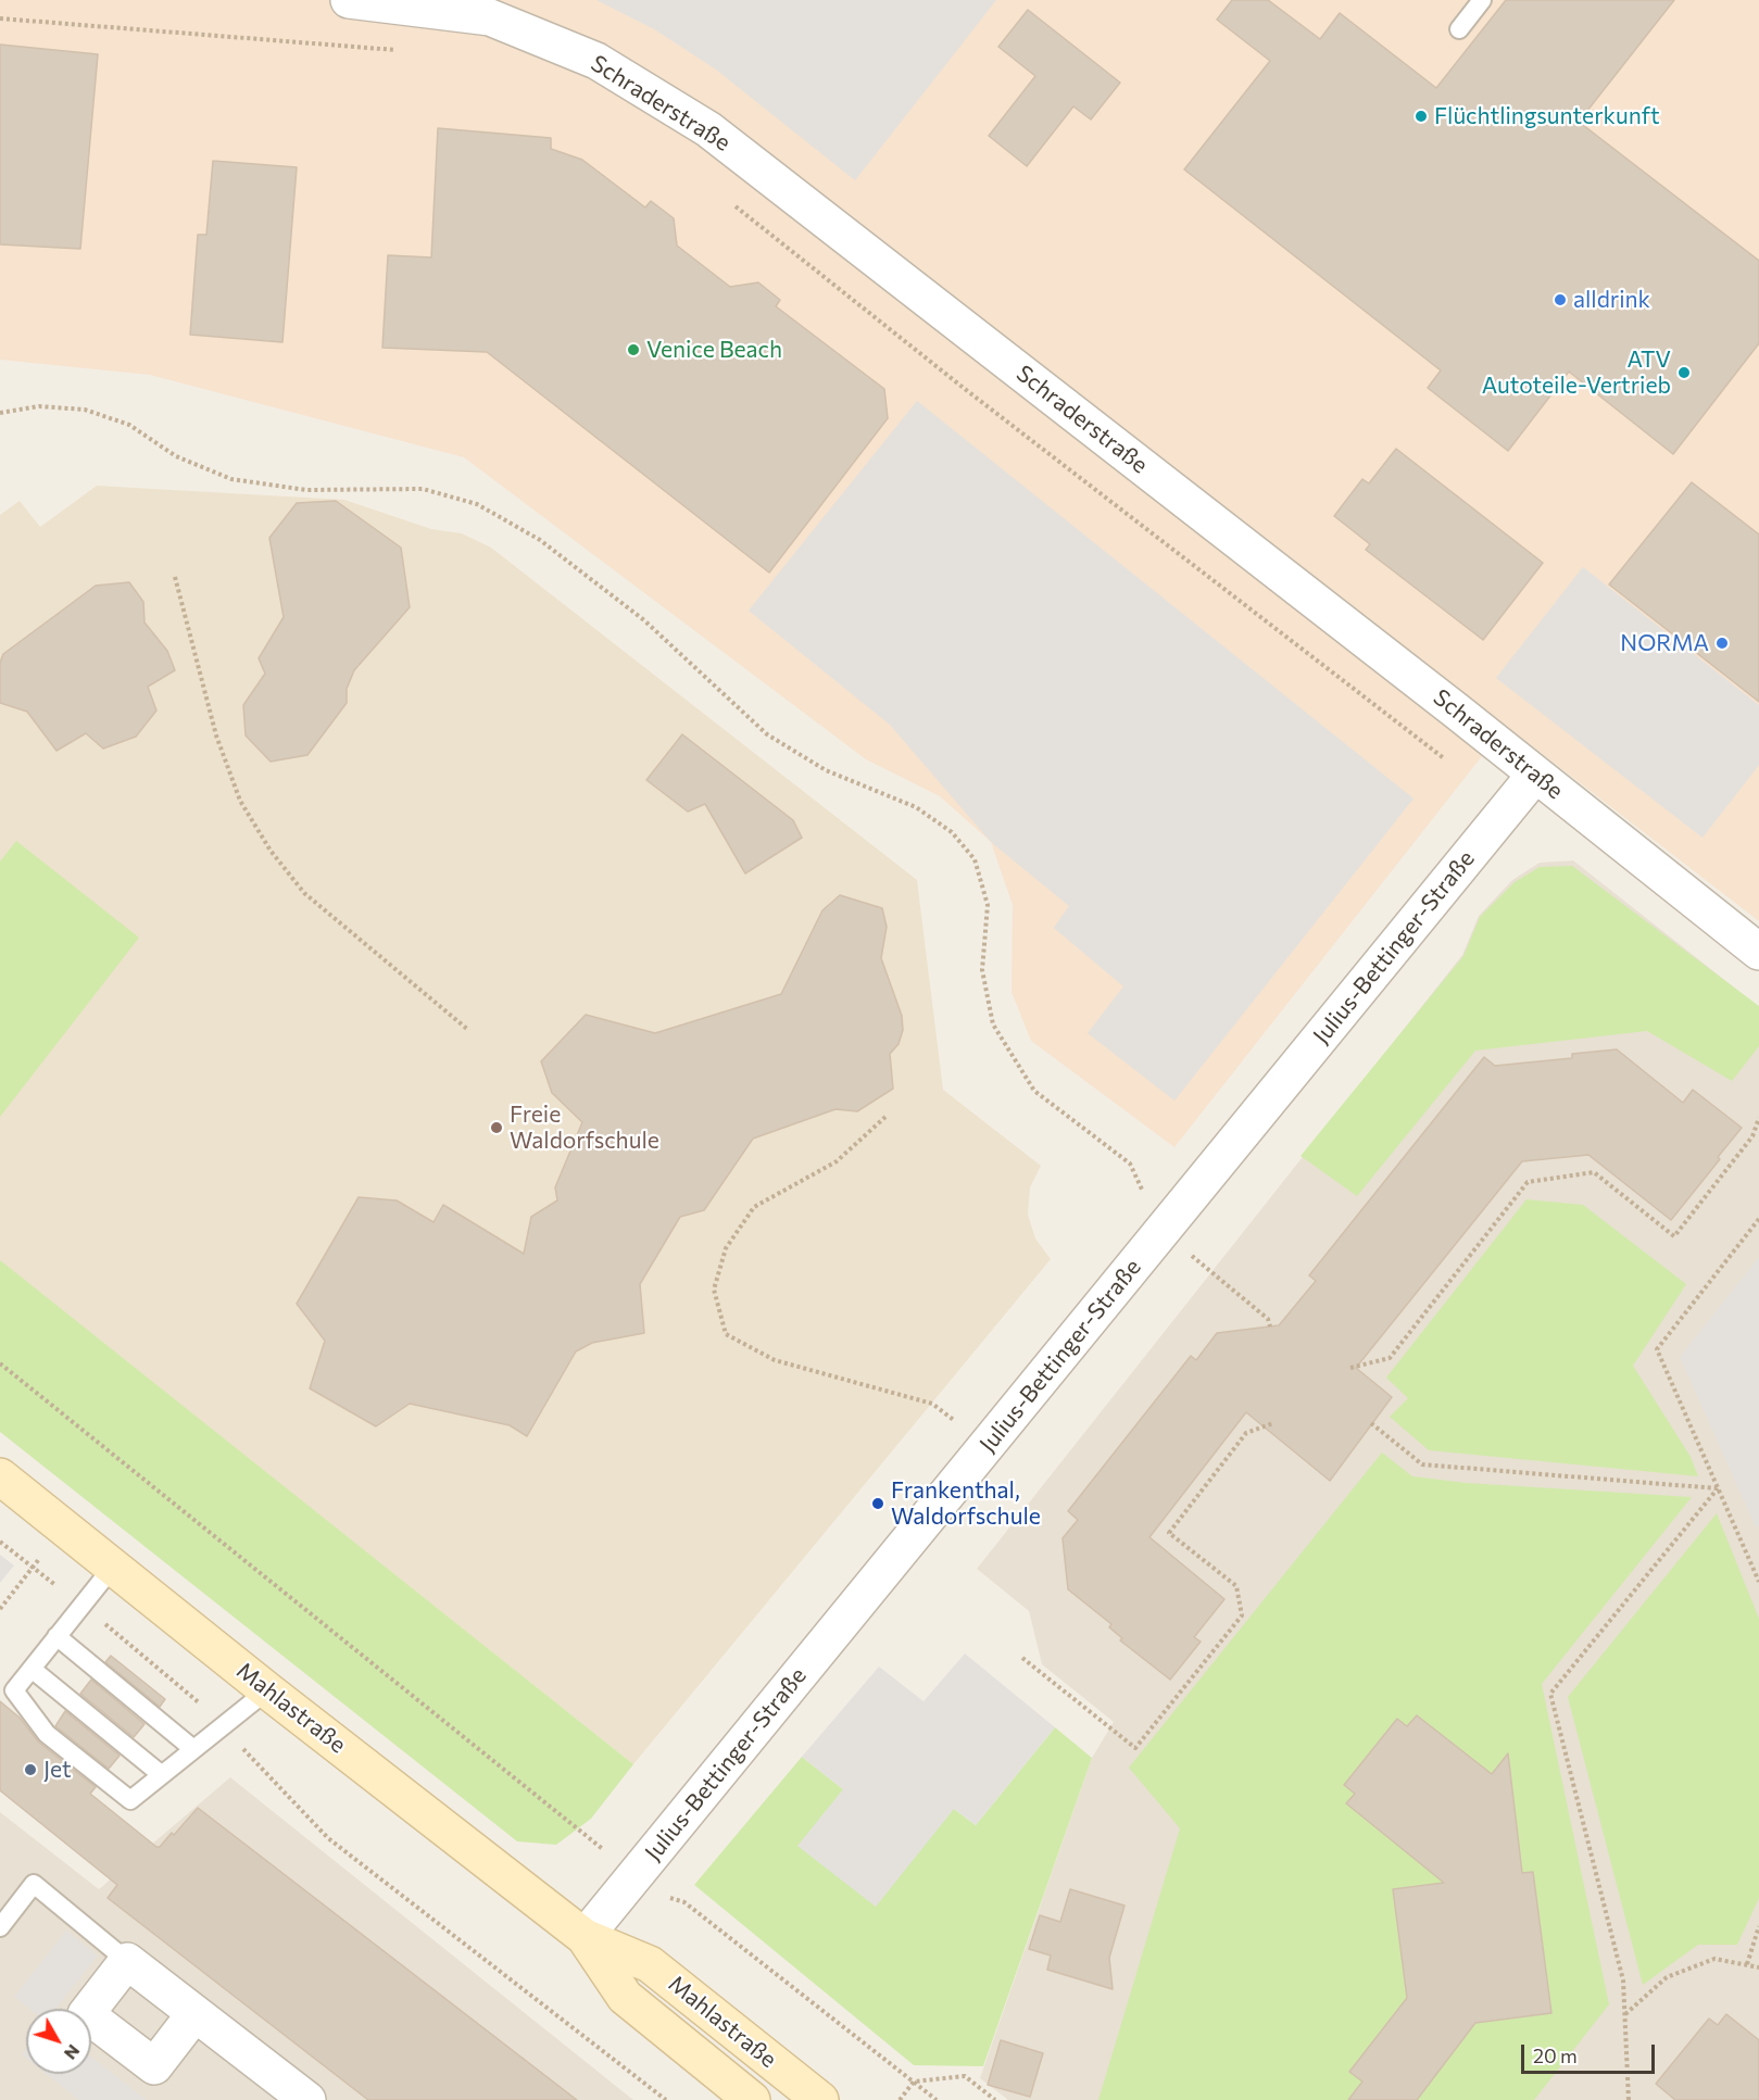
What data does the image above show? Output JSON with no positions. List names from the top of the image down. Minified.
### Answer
{"streets":{"street":["Schraderstraße","Julius-Bettinger-Straße","Mahlastraße"]},"crossings":[["Schraderstraße","Julius-Bettinger-Straße"],["Julius-Bettinger-Straße","Mahlastraße"]],"places":["Flüchtlingsunterkunft","alldrink","Venice Beach","ATV Autoteile-Vertrieb","NORMA","Freie Waldorfschule","Frankenthal, Waldorfschule","Jet"],"scale_bar":"20 m","north":"bottom right"}
